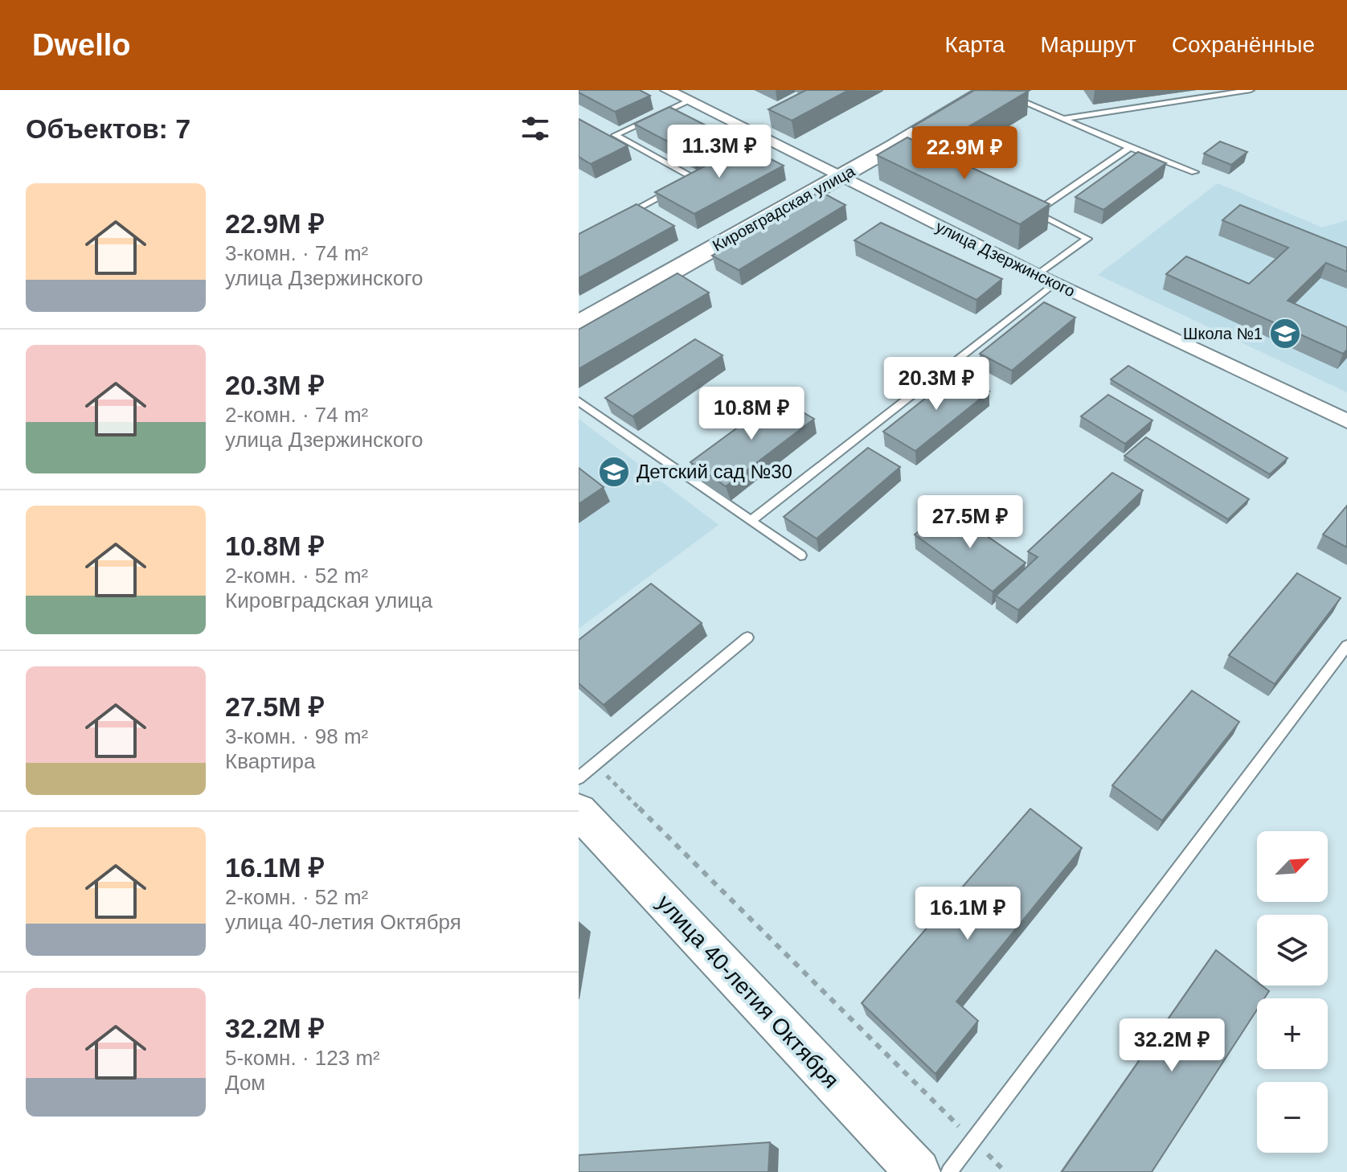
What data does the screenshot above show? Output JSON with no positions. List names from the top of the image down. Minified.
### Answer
{"streets":{"street":["Кировградская улица","улица Дзержинского","улица 40-летия Октября"]},"crossings":[["Кировградская улица","улица Дзержинского"]],"places":{"school or university":["Школа №1","Детский сад №30"]},"north":"top right","page":{"header":"Dwello","nav":["Карта","Маршрут","Сохранённые"],"heading":"Объектов: 7","price":["11.3M ₽","22.9M ₽","20.3M ₽","10.8M ₽","27.5M ₽","16.1M ₽","32.2M ₽"],"list":[{"name":"22.9M ₽","note":"3-комн. · 74 m² · улица Дзержинского"},{"name":"20.3M ₽","note":"2-комн. · 74 m² · улица Дзержинского"},{"name":"10.8M ₽","note":"2-комн. · 52 m² · Кировградская улица"},{"name":"27.5M ₽","note":"3-комн. · 98 m² · Квартира"},{"name":"16.1M ₽","note":"2-комн. · 52 m² · улица 40-летия Октября"},{"name":"32.2M ₽","note":"5-комн. · 123 m² · Дом"}],"map_buttons":["+","−"]}}
